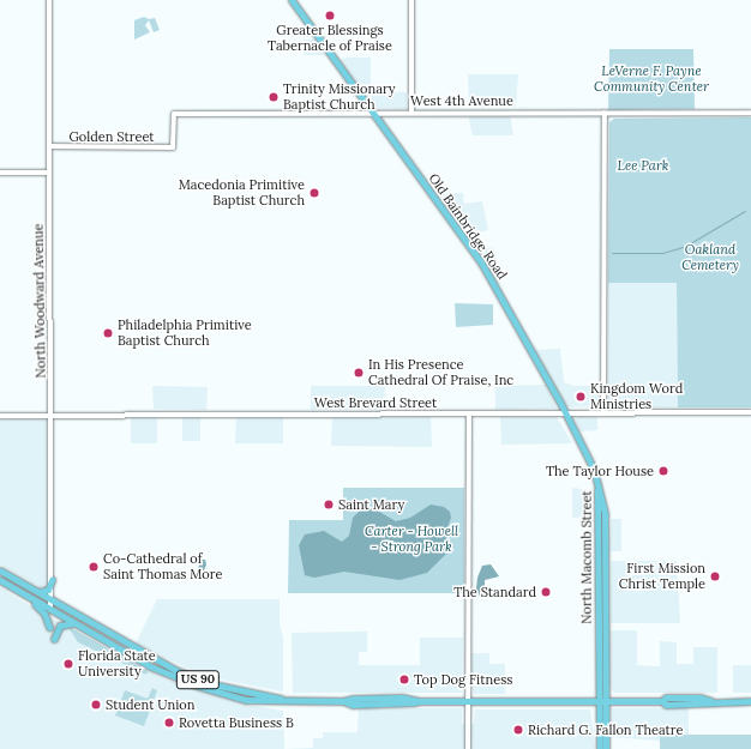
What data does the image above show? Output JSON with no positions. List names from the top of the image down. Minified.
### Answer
{"streets":{"main road":["Old Bainbridge Road","North Macomb Street","US 90"],"street":["West 4th Avenue","Golden Street","North Woodward Avenue","West Brevard Street"]},"crossings":[["West 4th Avenue","Golden Street"],["West 4th Avenue","Old Bainbridge Road"],["Golden Street","North Woodward Avenue"],["Old Bainbridge Road","West Brevard Street"],["Old Bainbridge Road","North Macomb Street"],["North Woodward Avenue","West Brevard Street"],["North Woodward Avenue","US 90"],["North Macomb Street","US 90"]],"parks":["LeVerne F. Payne Community Center","Lee Park","Oakland Cemetery","Carter - Howell - Strong Park"],"places":["Greater Blessings Tabernacle of Praise","Trinity Missionary Baptist Church","Macedonia Primitive Baptist Church","Philadelphia Primitive Baptist Church","In His Presence Cathedral Of Praise, Inc","Kingdom Word Ministries","The Taylor House","Saint Mary","Co-Cathedral of Saint Thomas More","First Mission Christ Temple","The Standard","Florida State University","Top Dog Fitness","Student Union","Rovetta Business B","Richard G. Fallon Theatre"]}
